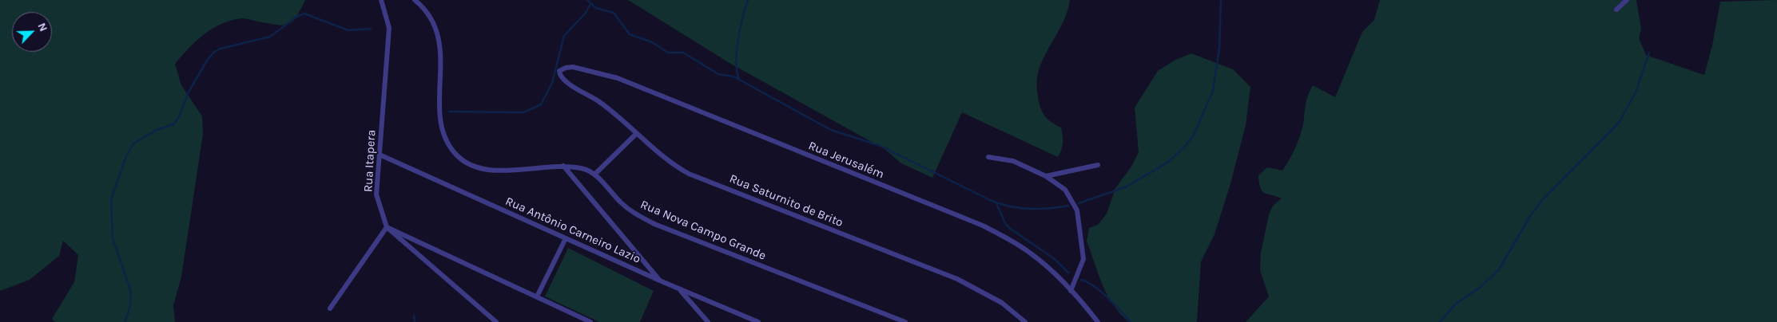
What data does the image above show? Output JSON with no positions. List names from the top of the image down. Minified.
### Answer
{"streets":{"street":["Rua Jerusalém","Rua Itapera","Rua Saturnito de Brito","Rua Antônio Carneiro Lazio","Rua Nova Campo Grande"]},"crossings":[["Rua Jerusalém","Rua Saturnito de Brito"],["Rua Itapera","Rua Antônio Carneiro Lazio"]],"north":"top right"}
